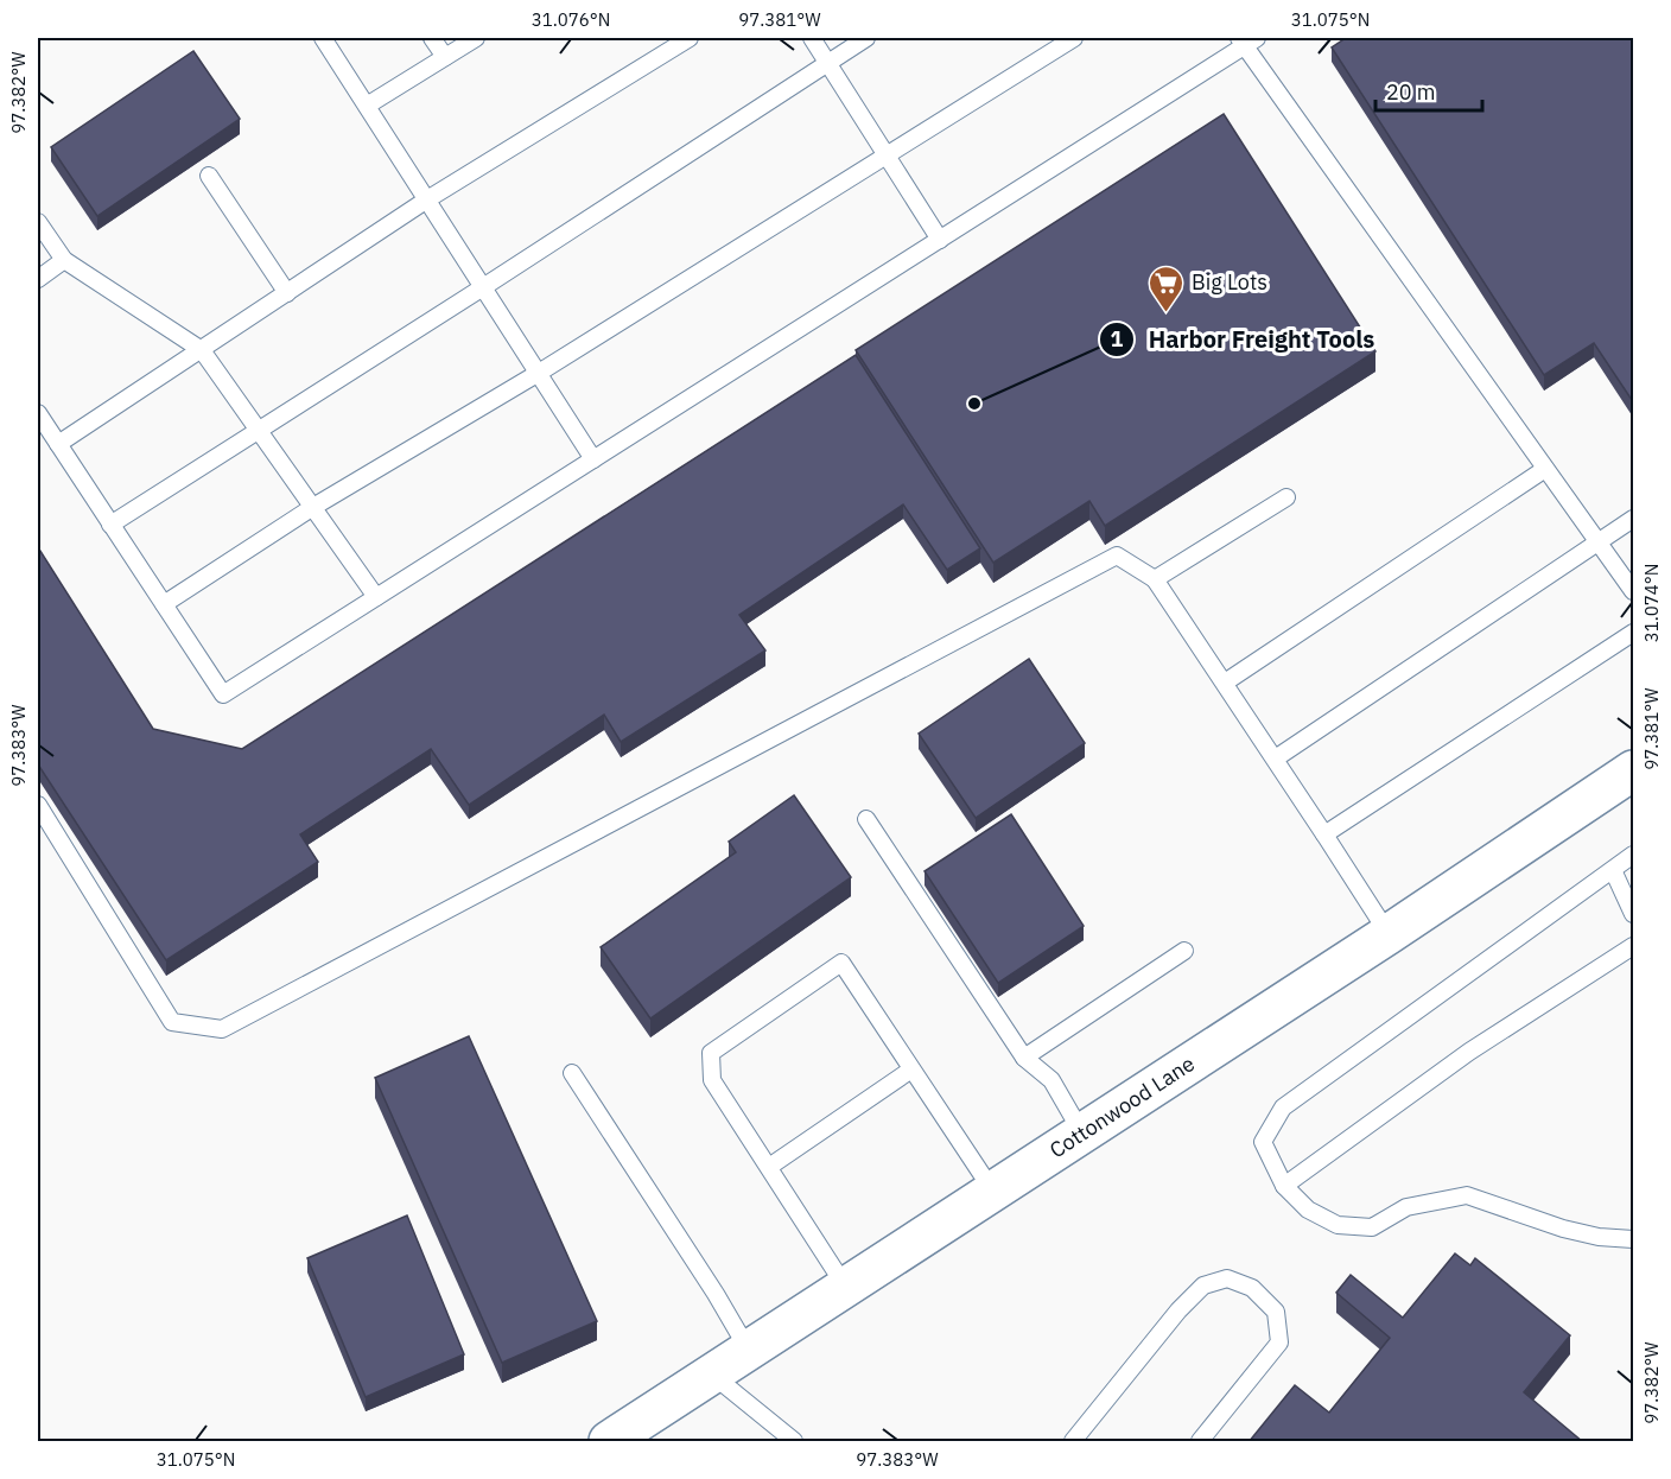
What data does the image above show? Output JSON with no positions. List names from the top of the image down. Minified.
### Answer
{"streets":{"street":["Cottonwood Lane"]},"places":{"supermarket":["Big Lots"],"other":["Harbor Freight Tools"]},"scale_bar":"20 m","coordinates":["31.076°N","97.381°W","31.075°N","97.382°W","31.074°N","97.383°W"]}
